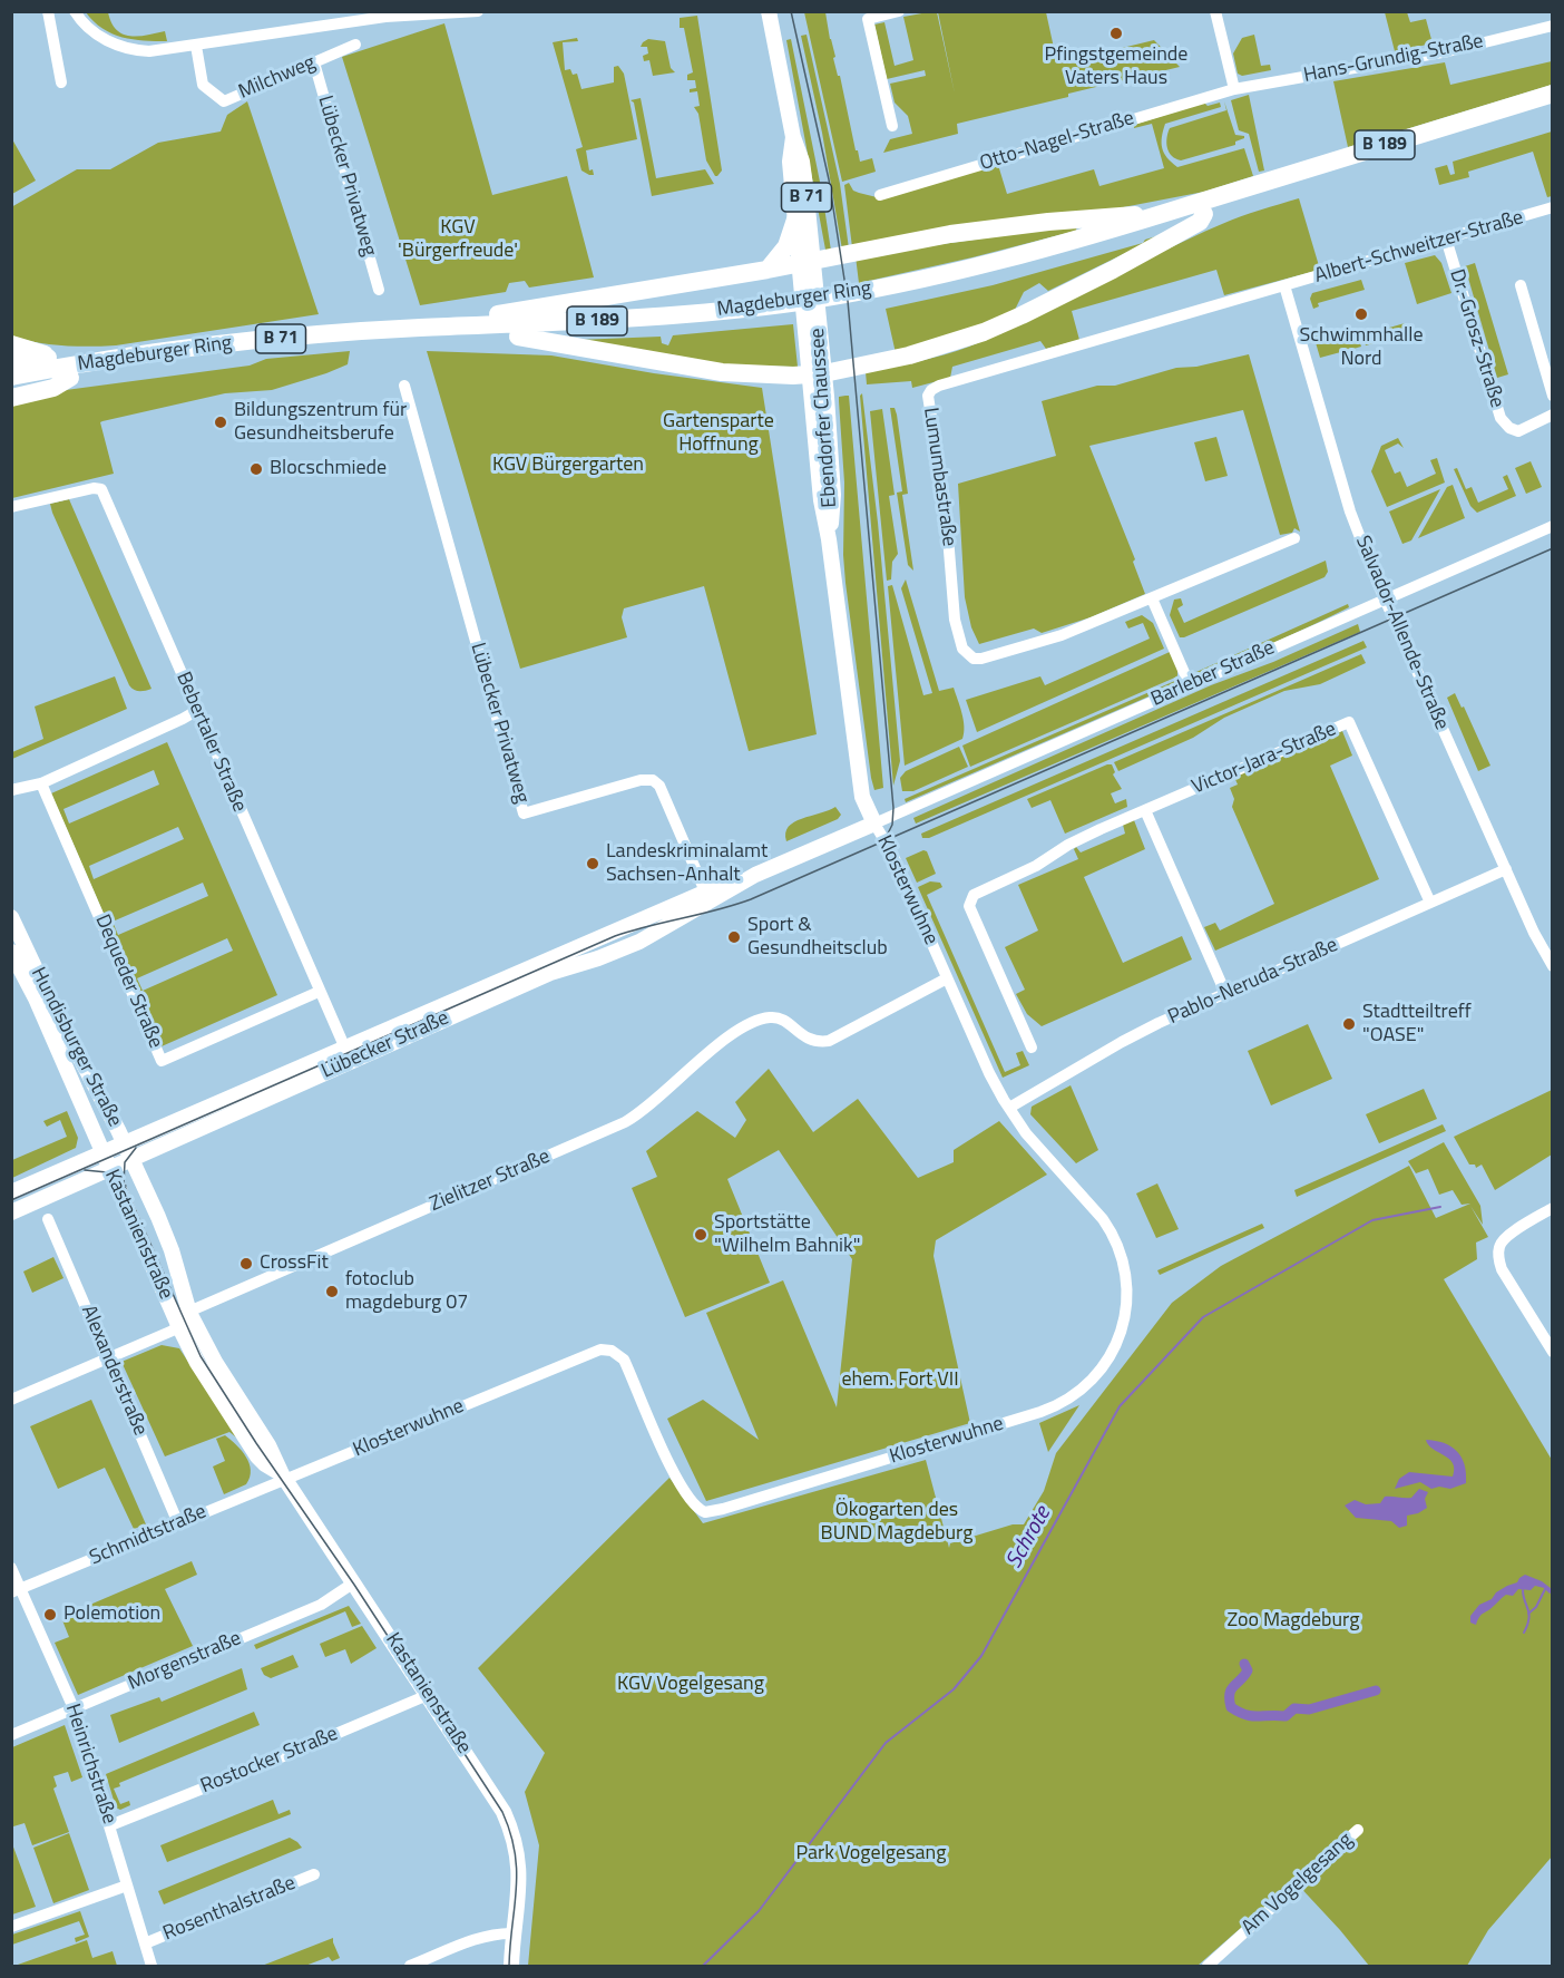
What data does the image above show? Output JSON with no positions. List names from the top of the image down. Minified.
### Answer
{"streets":{"highway":["B 189","B 71","Magdeburger Ring"],"main road":["Ebendorfer Chaussee","Lübecker Straße","Hundisburger Straße","Kastanienstraße"],"street":["Hans-Grundig-Straße","Milchweg","Otto-Nagel-Straße","Lübecker Privatweg","Albert-Schweitzer-Straße","Dr.-Grosz-Straße","Lumumbastraße","Salvador-Allende-Straße","Barleber Straße","Bebertaler Straße","Victor-Jara-Straße","Klosterwuhne","Dequeder Straße","Pablo-Neruda-Straße","Zielitzer Straße","Alexanderstraße","Schmidtstraße","Morgenstraße","Rostocker Straße","Heinrichstraße","Am Vogelgesang","Rosenthalstraße"]},"crossings":[["Hans-Grundig-Straße","Otto-Nagel-Straße"],["Milchweg","Lübecker Privatweg"],["Lübecker Privatweg","Lübecker Straße"],["B 71","Magdeburger Ring"],["B 71","Ebendorfer Chaussee"],["Albert-Schweitzer-Straße","Dr.-Grosz-Straße"],["Albert-Schweitzer-Straße","Lumumbastraße"],["Albert-Schweitzer-Straße","Salvador-Allende-Straße"],["Ebendorfer Chaussee","Barleber Straße"],["Ebendorfer Chaussee","Klosterwuhne"],["Ebendorfer Chaussee","Lübecker Straße"],["Lumumbastraße","Salvador-Allende-Straße"],["Salvador-Allende-Straße","Barleber Straße"],["Salvador-Allende-Straße","Pablo-Neruda-Straße"],["Barleber Straße","Klosterwuhne"],["Barleber Straße","Lübecker Straße"],["Bebertaler Straße","Dequeder Straße"],["Bebertaler Straße","Lübecker Straße"],["Victor-Jara-Straße","Pablo-Neruda-Straße"],["Klosterwuhne","Pablo-Neruda-Straße"],["Klosterwuhne","Lübecker Straße"],["Klosterwuhne","Zielitzer Straße"],["Klosterwuhne","Kastanienstraße"],["Klosterwuhne","Schmidtstraße"],["Lübecker Straße","Hundisburger Straße"],["Lübecker Straße","Kastanienstraße"],["Hundisburger Straße","Kastanienstraße"],["Zielitzer Straße","Kastanienstraße"],["Zielitzer Straße","Alexanderstraße"],["Kastanienstraße","Schmidtstraße"],["Kastanienstraße","Morgenstraße"],["Kastanienstraße","Rostocker Straße"],["Alexanderstraße","Schmidtstraße"],["Schmidtstraße","Heinrichstraße"],["Morgenstraße","Heinrichstraße"],["Rostocker Straße","Heinrichstraße"],["Heinrichstraße","Rosenthalstraße"]],"water":["Schrote"],"parks":["KGV 'Bürgerfreude'","Gartensparte Hoffnung","KGV Bürgergarten","ehem. Fort VII","Ökogarten des BUND Magdeburg","Zoo Magdeburg","KGV Vogelgesang","Park Vogelgesang"],"places":["Pfingstgemeinde Vaters Haus","Schwimmhalle Nord","Bildungszentrum für Gesundheitsberufe","Blocschmiede","Landeskriminalamt Sachsen-Anhalt","Sport & Gesundheitsclub","Stadtteiltreff \"OASE\"","Sportstätte \"Wilhelm Bahnik\"","CrossFit","fotoclub magdeburg 07","Polemotion"]}
